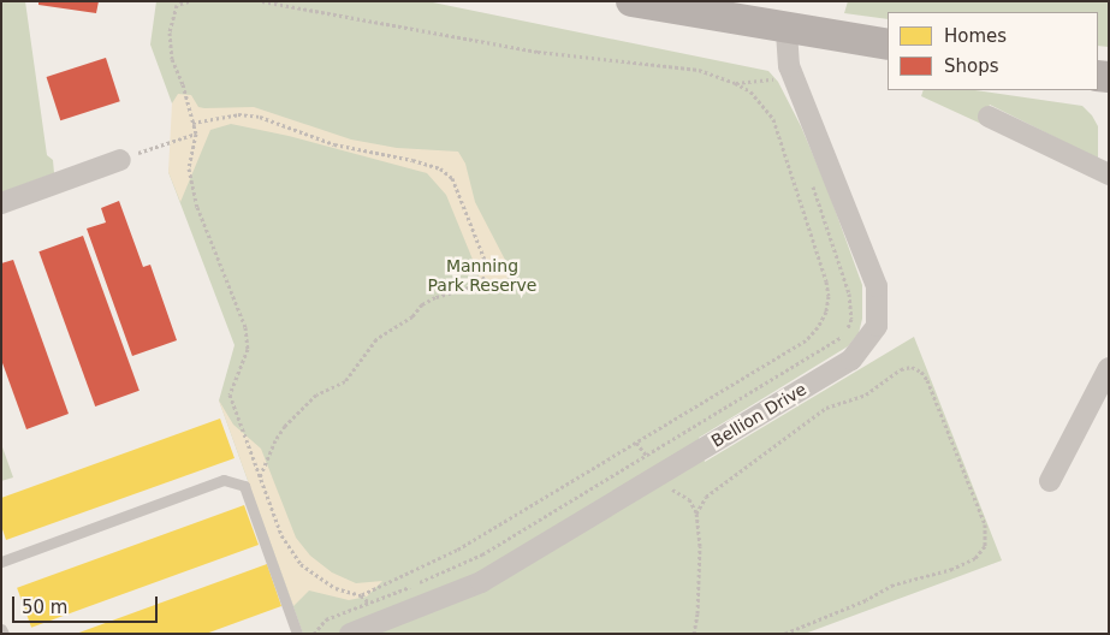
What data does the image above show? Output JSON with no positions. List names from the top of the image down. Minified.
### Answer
{"streets":{"street":["Bellion Drive"]},"parks":["Manning Park Reserve"],"legend":["Homes","Shops"],"scale_bar":"50 m"}
